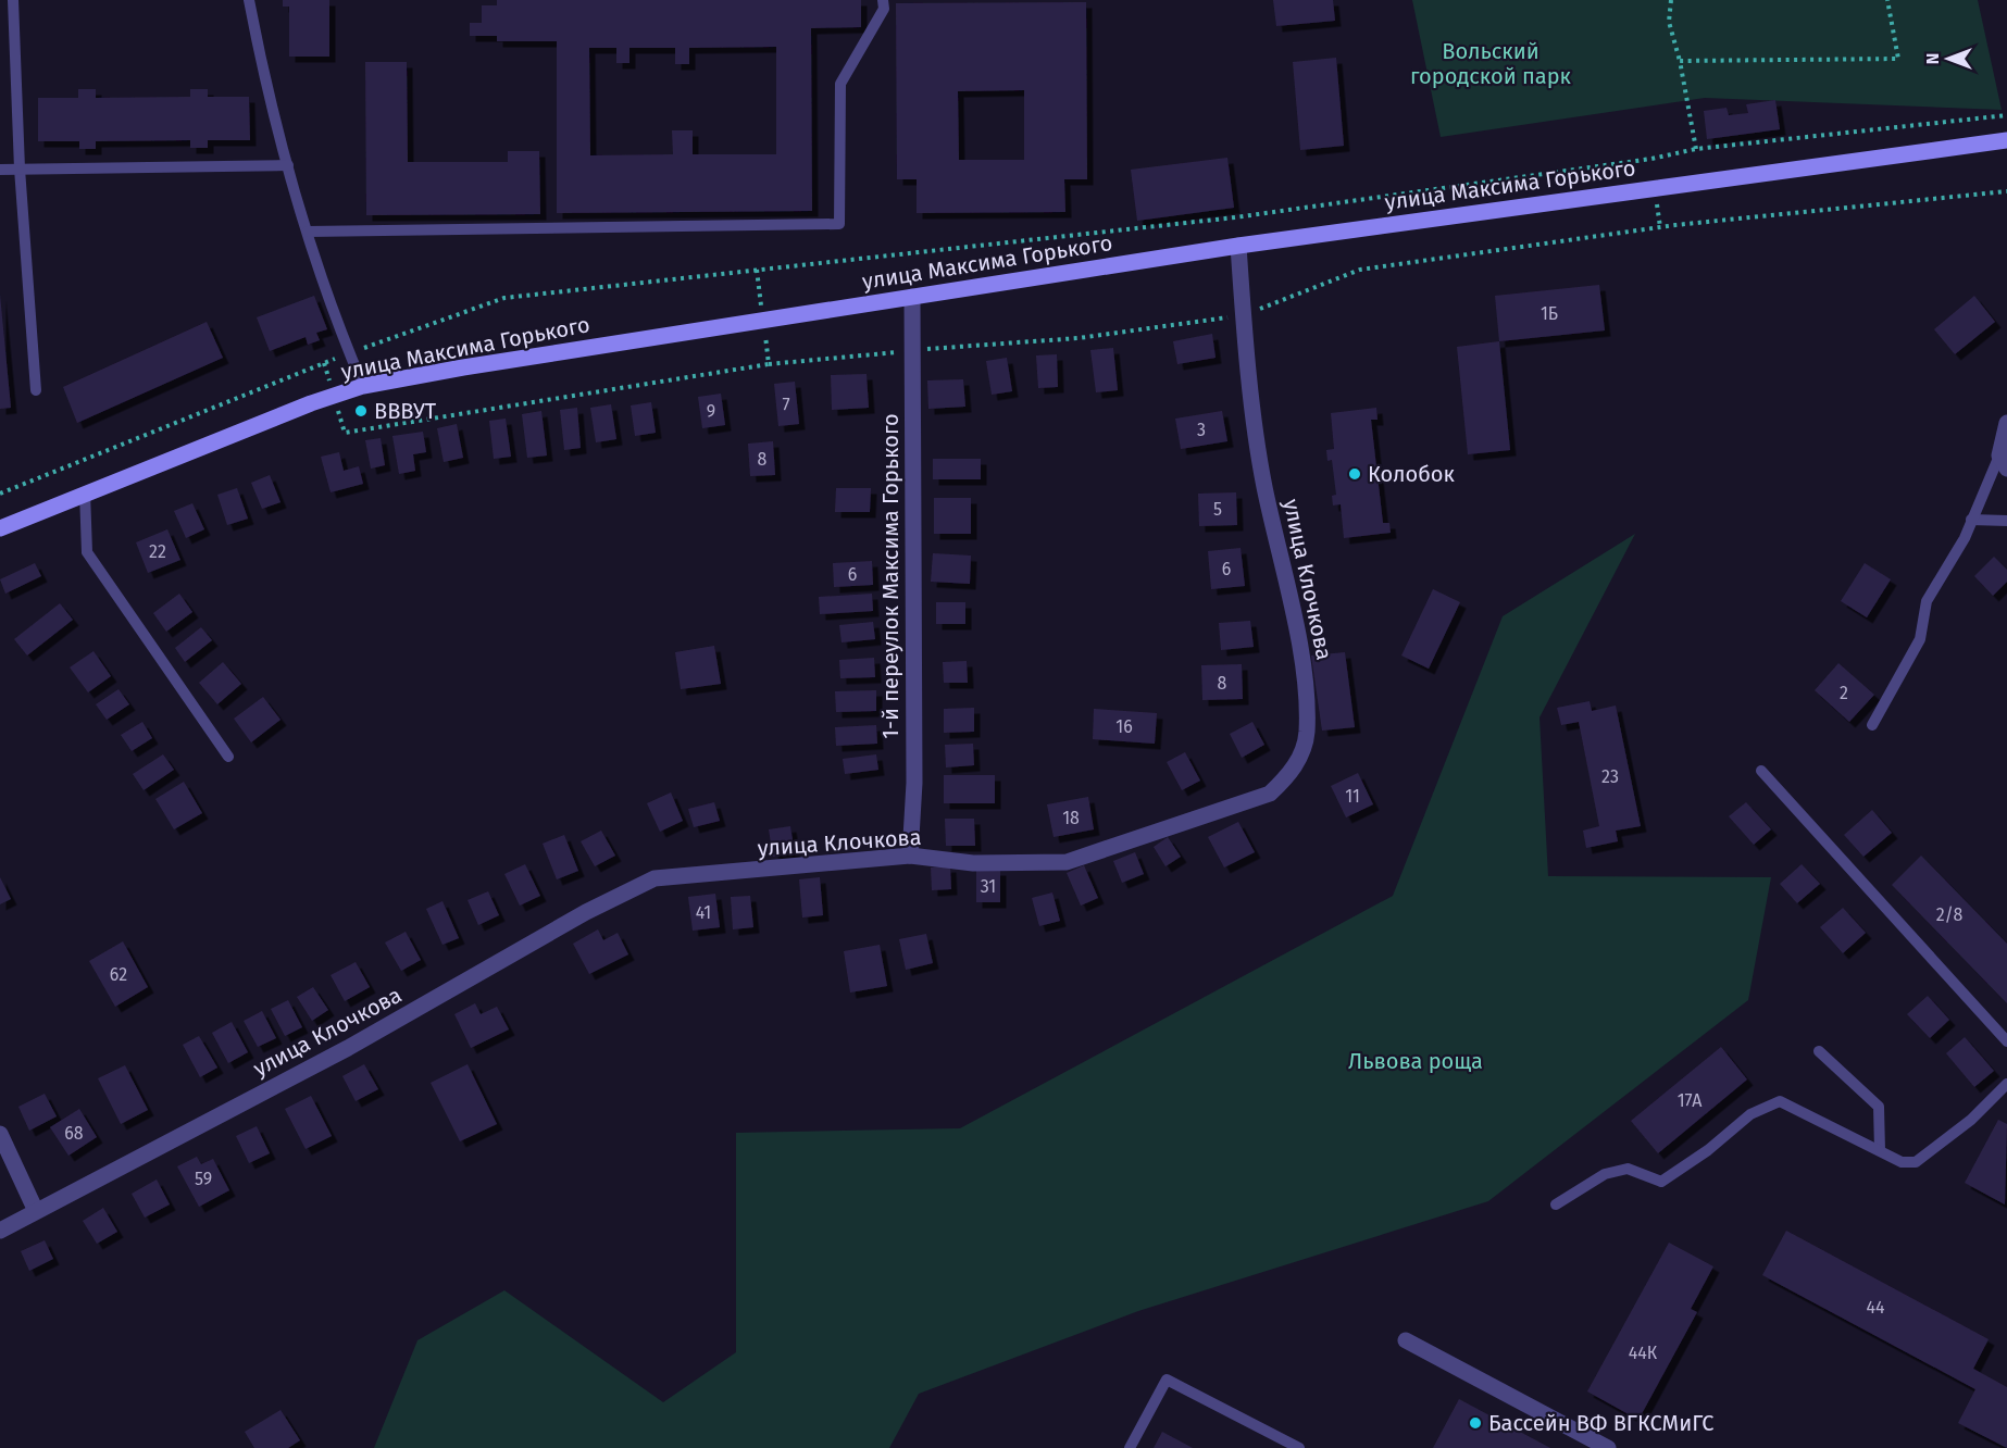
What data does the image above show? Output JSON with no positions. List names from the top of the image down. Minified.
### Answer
{"streets":{"main road":["улица Максима Горького"],"street":["1-й переулок Максима Горького","улица Клочкова"]},"crossings":[["улица Максима Горького","1-й переулок Максима Горького"],["улица Максима Горького","улица Клочкова"],["1-й переулок Максима Горького","улица Клочкова"]],"parks":["Вольский городской парк","Львова роща"],"places":["ВВВУТ","Колобок","Бассейн ВФ ВГКСМиГС"],"house_numbers":["1Б","7","9","3","8","5","22","6","6","8","2","16","23","11","18","31","41","2/8","62","17А","68","59","44","44К"],"north":"left"}
